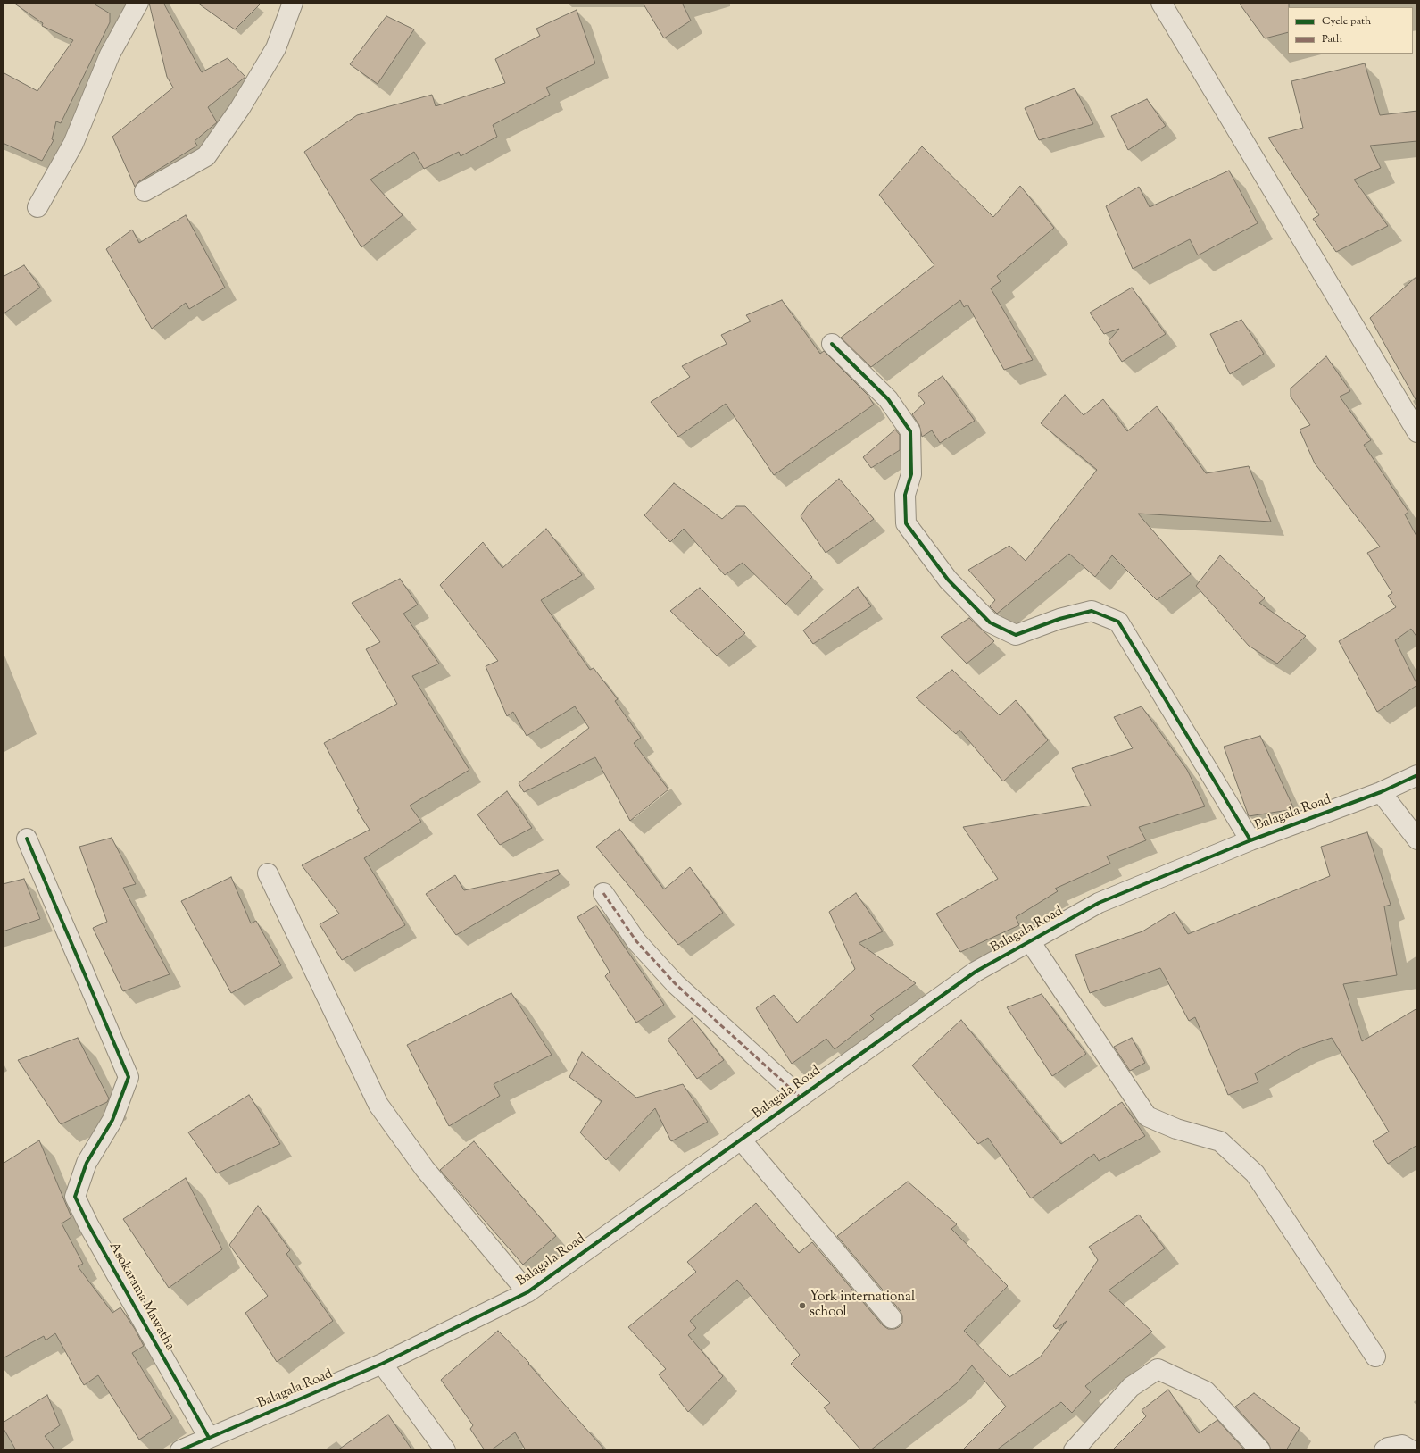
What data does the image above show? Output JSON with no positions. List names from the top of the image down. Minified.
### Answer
{"streets":{"street":["Balagala Road","Asokarama Mawatha"]},"crossings":[["Balagala Road","Asokarama Mawatha"]],"places":["York international school"],"legend":["Cycle path","Path"]}
